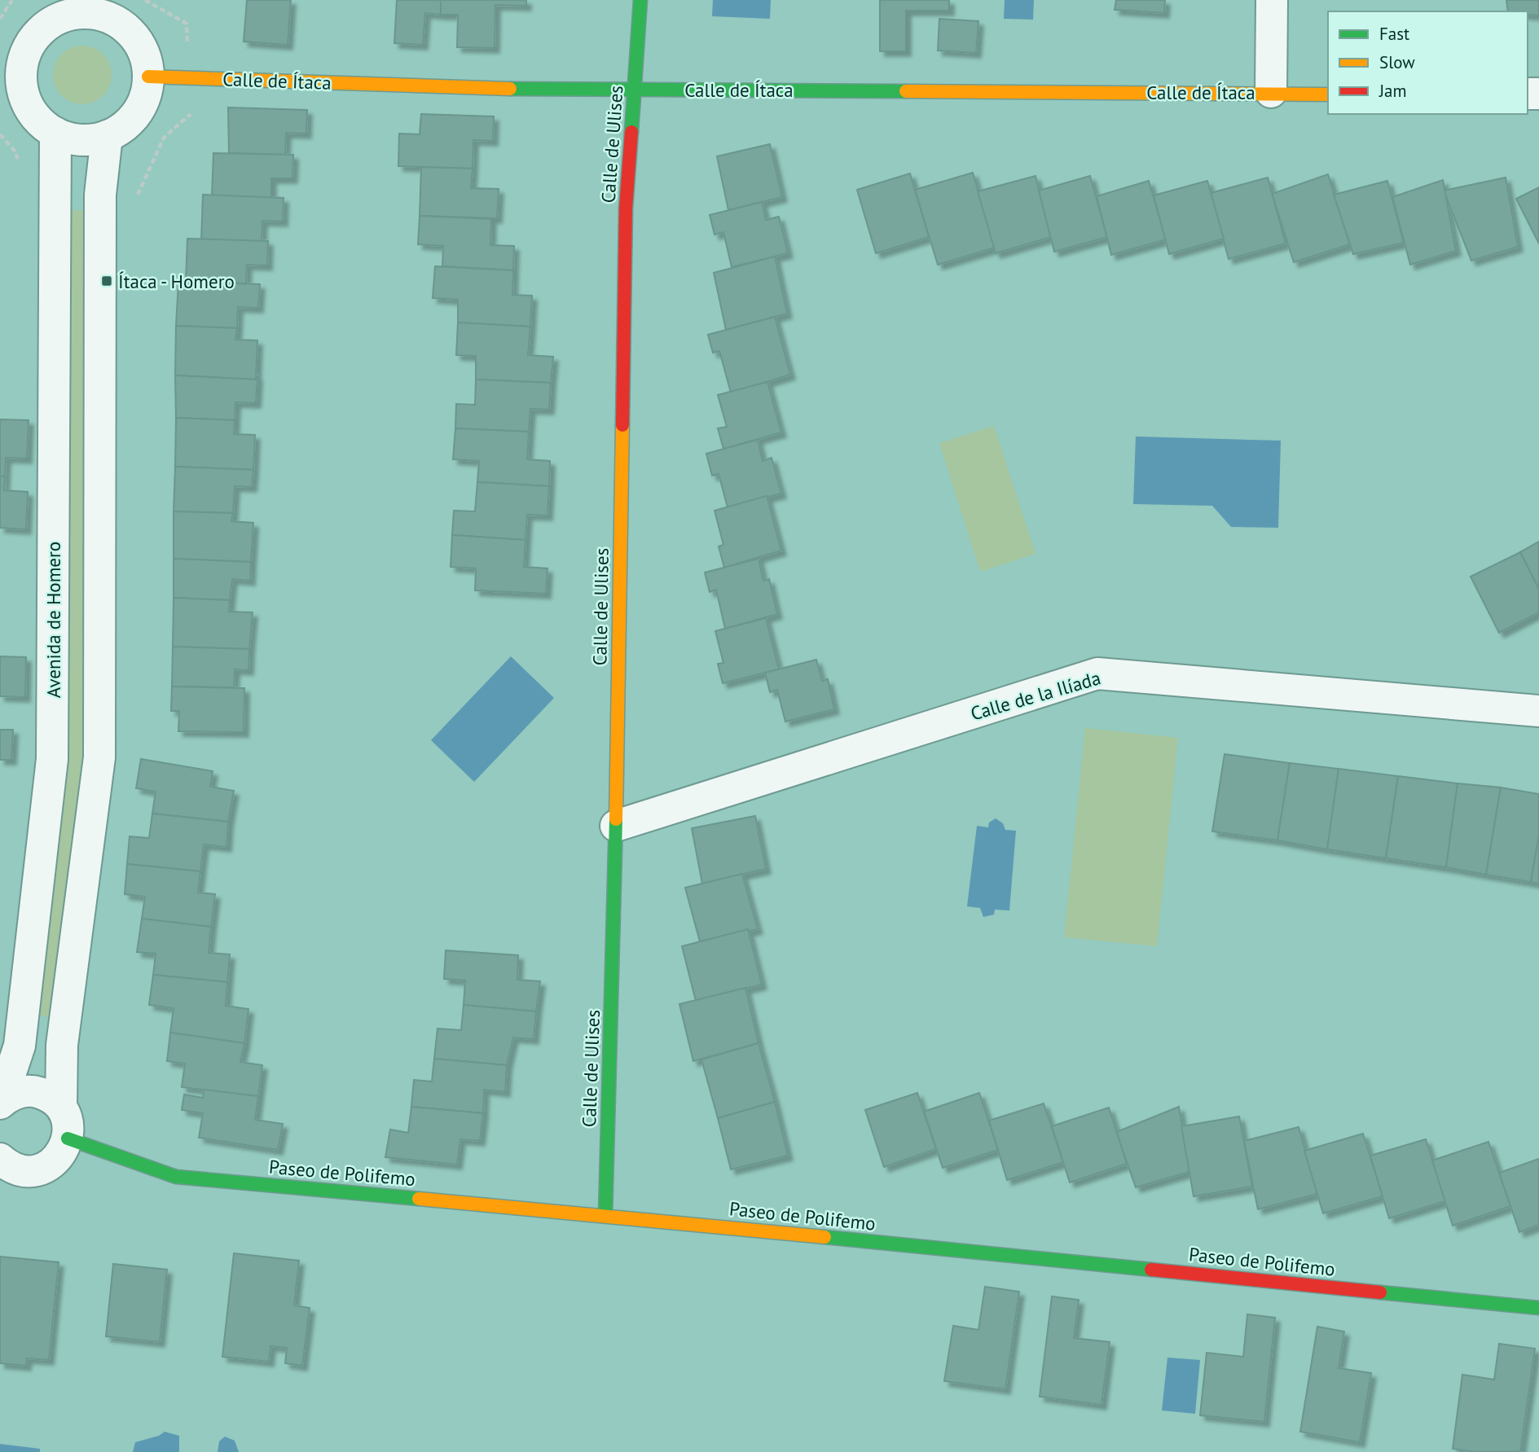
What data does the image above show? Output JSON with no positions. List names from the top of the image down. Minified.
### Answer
{"streets":{"street":["Calle de Ítaca","Calle de Ulises","Avenida de Homero","Calle de la Ilíada","Paseo de Polifemo"]},"crossings":[["Calle de Ítaca","Calle de Ulises"],["Calle de Ítaca","Avenida de Homero"],["Calle de Ulises","Calle de la Ilíada"],["Calle de Ulises","Paseo de Polifemo"]],"places":{"transit":["Ítaca - Homero"]},"legend":["Fast","Slow","Jam"]}
